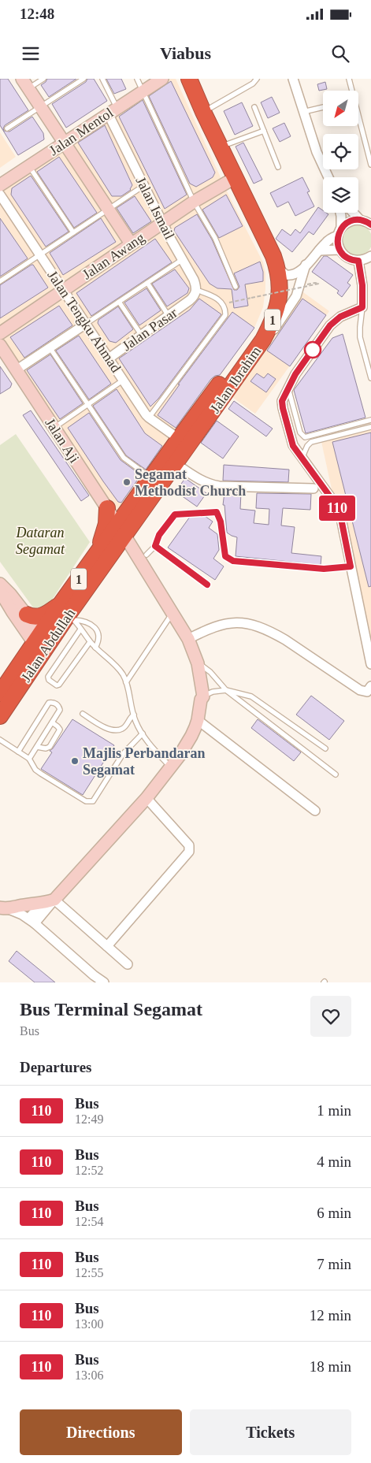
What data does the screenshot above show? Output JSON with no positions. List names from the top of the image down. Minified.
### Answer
{"streets":{"highway":["1","Jalan Ibrahim","Jalan Abdullah"],"street":["Jalan Mentol","Jalan Ismail","Jalan Awang","Jalan Tengku Ahmad","Jalan Pasar","Jalan Aji"]},"crossings":[["Jalan Mentol","Jalan Ismail"],["Jalan Ismail","Jalan Awang"],["Jalan Ismail","Jalan Pasar"],["Jalan Awang","Jalan Tengku Ahmad"],["Jalan Awang","Jalan Ibrahim"],["Jalan Tengku Ahmad","Jalan Pasar"],["Jalan Tengku Ahmad","Jalan Ibrahim"],["Jalan Ibrahim","Jalan Aji"],["Jalan Ibrahim","Jalan Abdullah"],["Jalan Aji","Jalan Abdullah"]],"parks":["Dataran Segamat"],"places":["Segamat Methodist Church","Majlis Perbandaran Segamat"],"lines":["bus line 110"],"north":"bottom left","page":{"status":"12:48","header":"Viabus","on_map":"110","heading":[["Bus Terminal Segamat","Bus"],"Departures"],"list":[{"mark":"110","name":"Bus","note":"12:49","value":"1 min"},{"mark":"110","name":"Bus","note":"12:52","value":"4 min"},{"mark":"110","name":"Bus","note":"12:54","value":"6 min"},{"mark":"110","name":"Bus","note":"12:55","value":"7 min"},{"mark":"110","name":"Bus","note":"13:00","value":"12 min"},{"mark":"110","name":"Bus","note":"13:06","value":"18 min"}],"buttons":["Directions","Tickets"]}}
